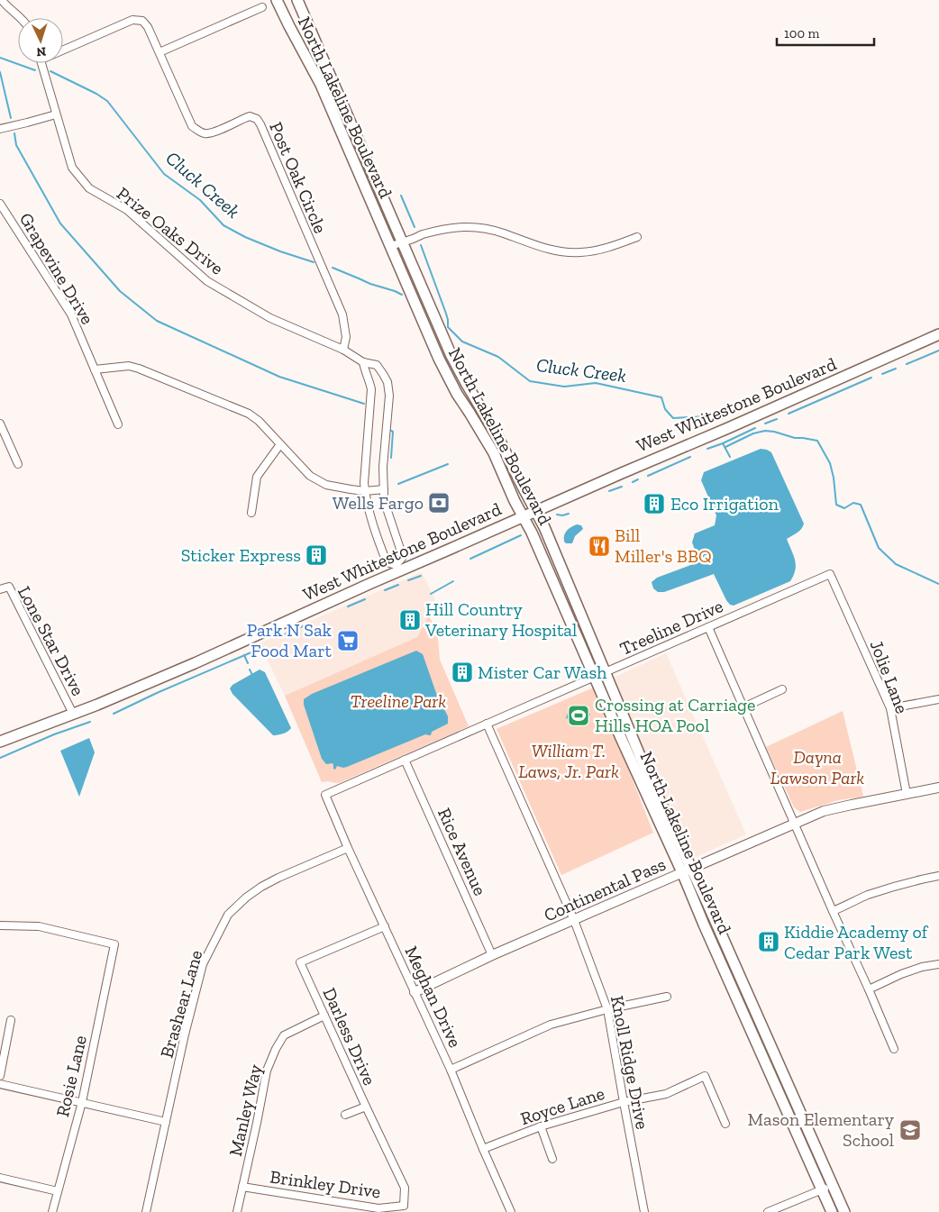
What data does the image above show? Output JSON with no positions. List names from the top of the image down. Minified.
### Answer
{"streets":{"main road":["North Lakeline Boulevard","West Whitestone Boulevard"],"street":["Post Oak Circle","Prize Oaks Drive","Grapevine Drive","Treeline Drive","Lone Star Drive","Jolie Lane","Rice Avenue","Continental Pass","Meghan Drive","Brashear Lane","Darless Drive","Knoll Ridge Drive","Rosie Lane","Royce Lane","Manley Way","Brinkley Drive"]},"crossings":[["North Lakeline Boulevard","West Whitestone Boulevard"],["North Lakeline Boulevard","Treeline Drive"],["North Lakeline Boulevard","Continental Pass"],["Post Oak Circle","Prize Oaks Drive"],["Prize Oaks Drive","West Whitestone Boulevard"],["West Whitestone Boulevard","Lone Star Drive"],["Treeline Drive","Jolie Lane"],["Treeline Drive","Rice Avenue"],["Treeline Drive","Meghan Drive"],["Treeline Drive","Knoll Ridge Drive"],["Jolie Lane","Continental Pass"],["Rice Avenue","Continental Pass"],["Continental Pass","Meghan Drive"],["Continental Pass","Knoll Ridge Drive"],["Meghan Drive","Brashear Lane"],["Meghan Drive","Darless Drive"],["Meghan Drive","Royce Lane"],["Darless Drive","Manley Way"],["Darless Drive","Brinkley Drive"],["Knoll Ridge Drive","Royce Lane"],["Manley Way","Brinkley Drive"]],"water":["Cluck Creek"],"parks":["Treeline Park","William T. Laws, Jr. Park","Dayna Lawson Park"],"places":{"bank":["Wells Fargo"],"building":["Eco Irrigation","Sticker Express","Hill Country Veterinary Hospital","Mister Car Wash","Kiddie Academy of Cedar Park West"],"restaurant":["Bill Miller's BBQ"],"supermarket":["Park N Sak Food Mart"],"sports":["Crossing at Carriage Hills HOA Pool"],"school or university":["Mason Elementary School"]},"scale_bar":"100 m","north":"bottom"}
